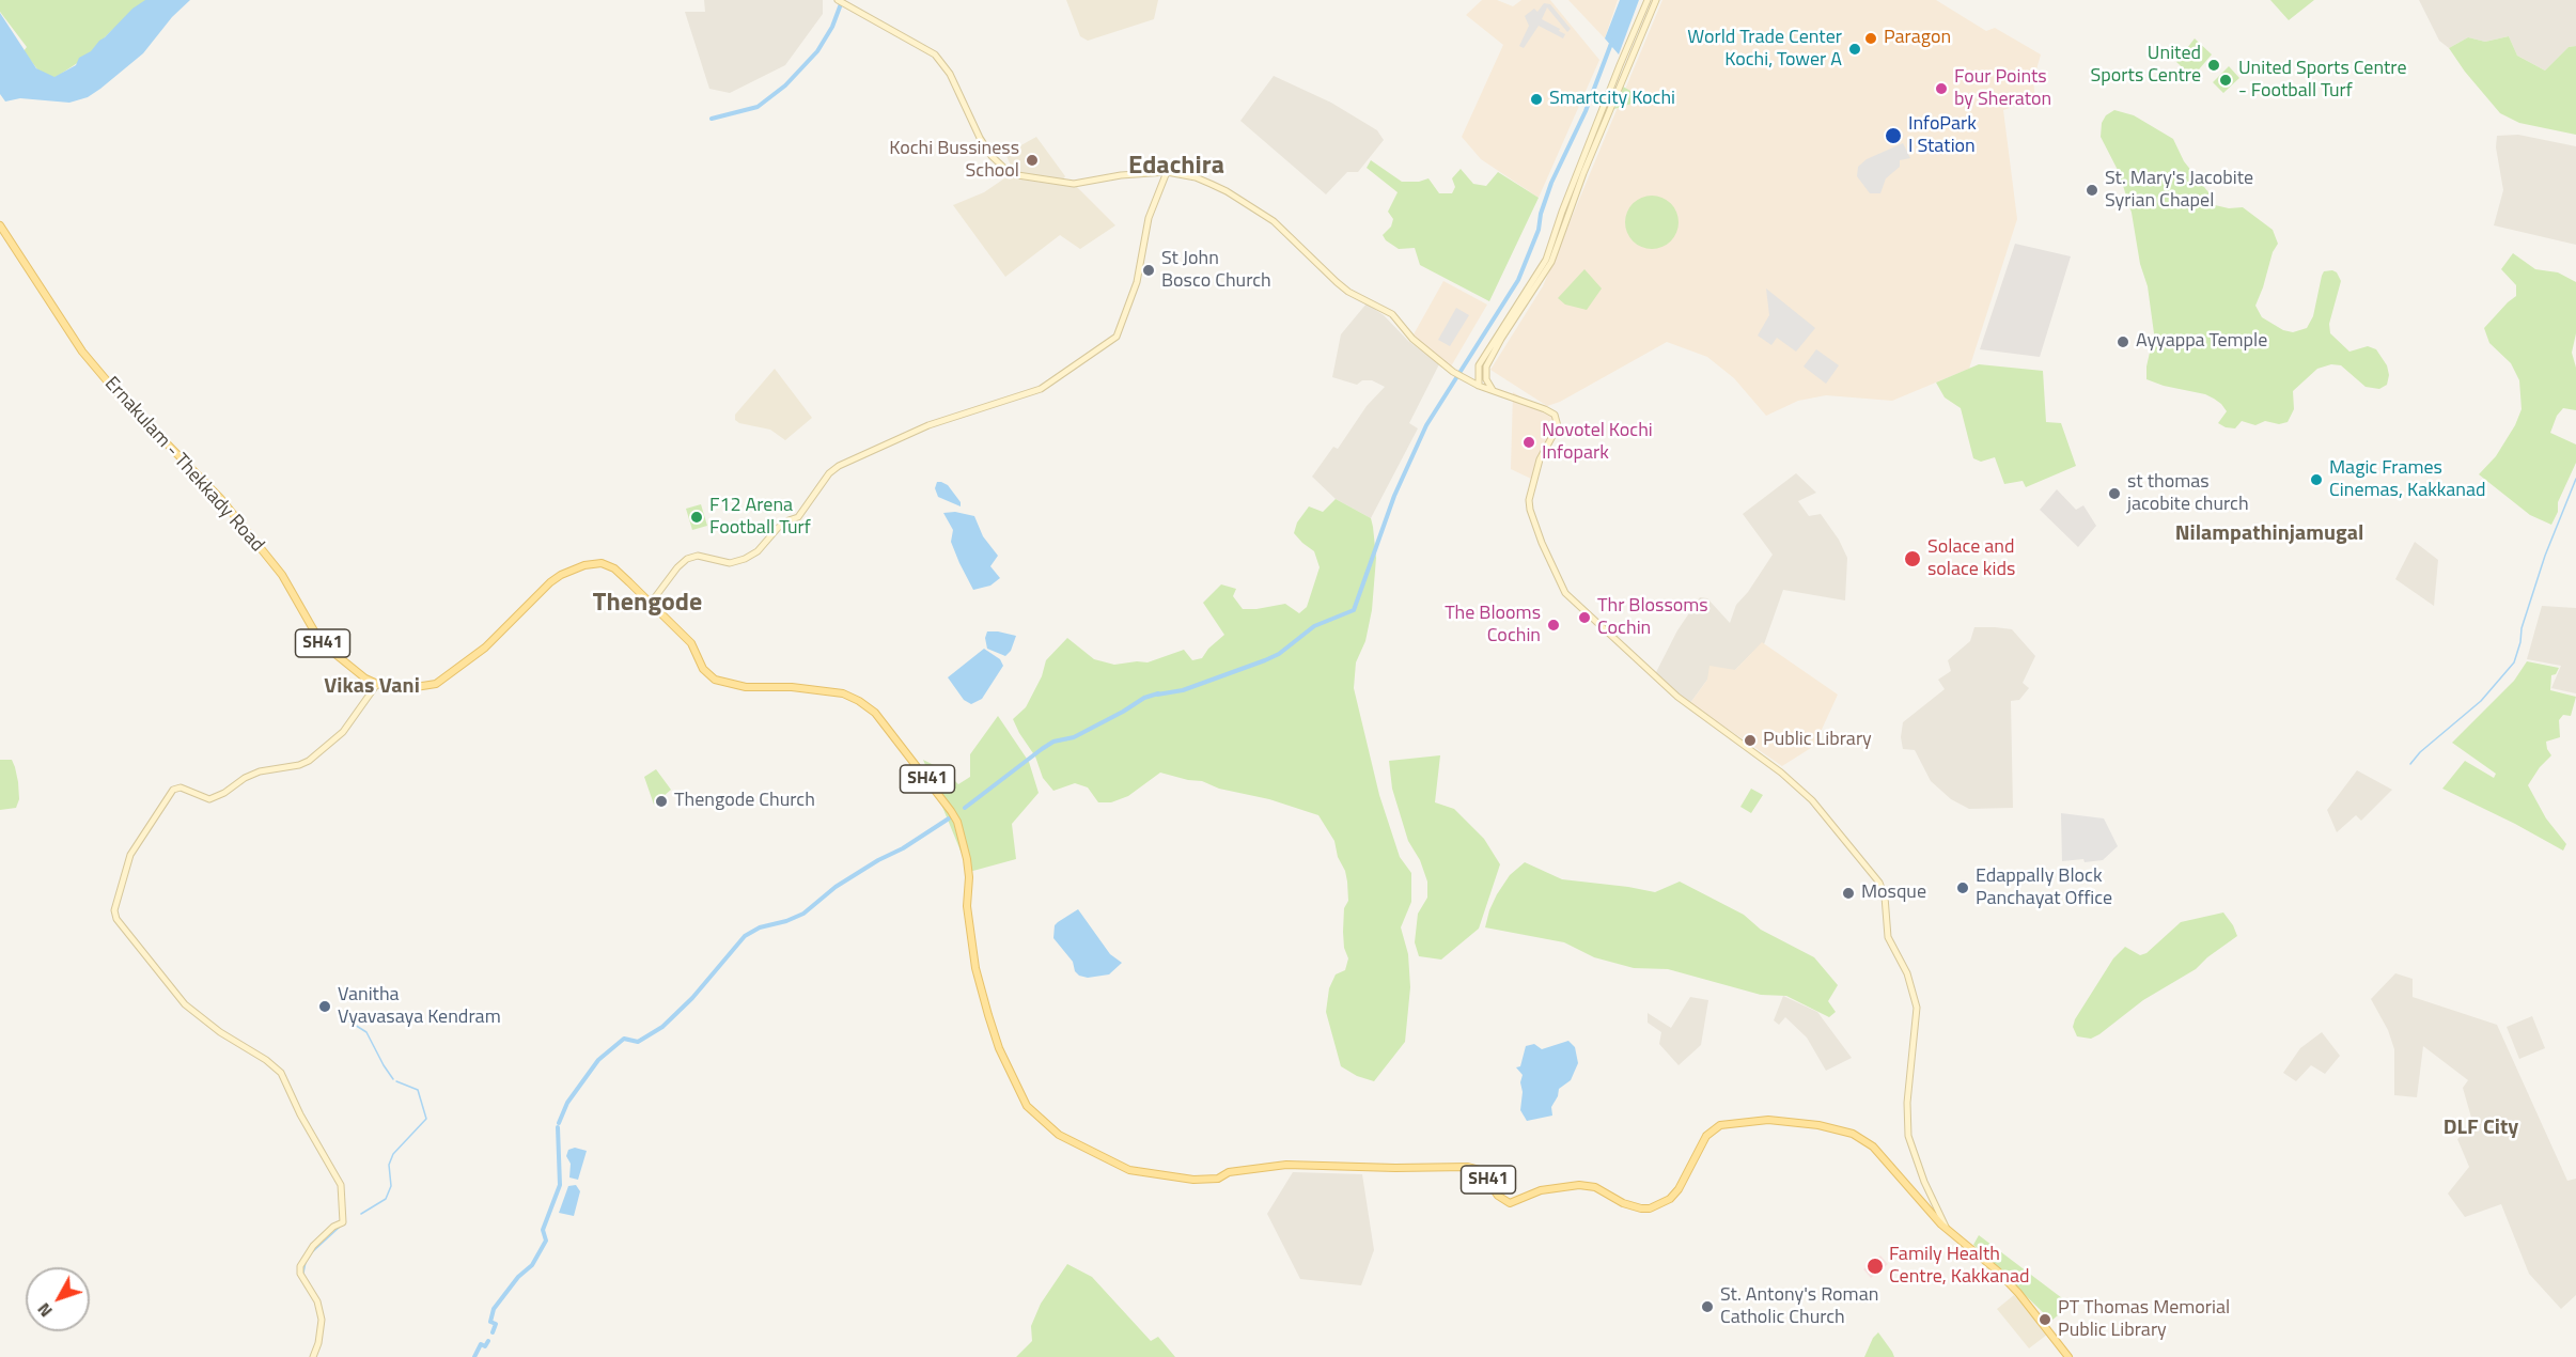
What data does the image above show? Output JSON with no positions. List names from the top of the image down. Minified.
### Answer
{"streets":{"main road":["Ernakulam - Thekkady Road","SH41"]},"crossings":[["Ernakulam - Thekkady Road","SH41"]],"districts":["Edachira","Nilampathinjamugal","Thengode","Vikas Vani","DLF City"],"places":["Paragon","World Trade Center Kochi, Tower A","United Sports Centre","United Sports Centre - Football Turf","Four Points by Sheraton","Smartcity Kochi","InfoPark I Station","Kochi Bussiness School","St. Mary's Jacobite Syrian Chapel","St John Bosco Church","Ayyappa Temple","Novotel Kochi Infopark","Magic Frames Cinemas, Kakkanad","st thomas jacobite church","F12 Arena Football Turf","Solace and solace kids","Thr Blossoms Cochin","The Blooms Cochin","Public Library","Thengode Church","Edappally Block Panchayat Office","Mosque","Vanitha Vyavasaya Kendram","Family Health Centre, Kakkanad","St. Antony's Roman Catholic Church","PT Thomas Memorial Public Library"],"north":"bottom left"}
